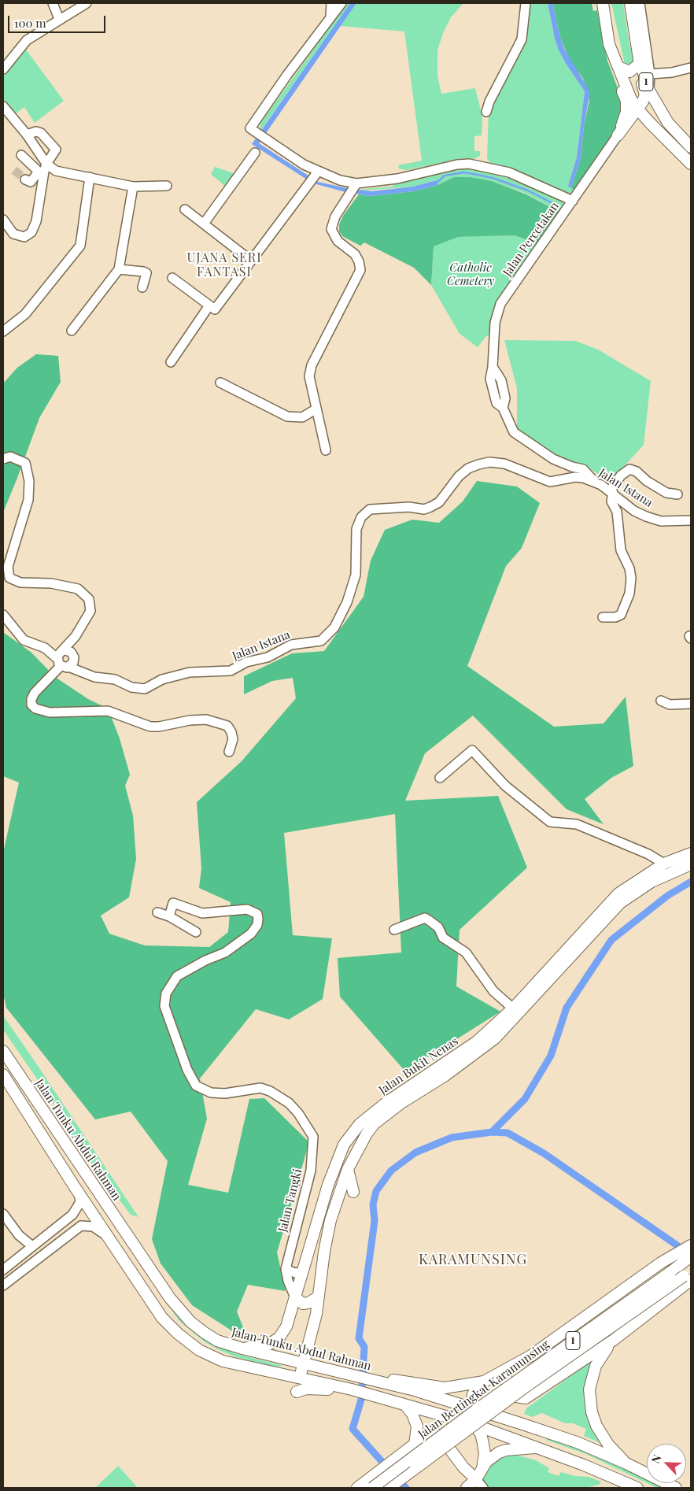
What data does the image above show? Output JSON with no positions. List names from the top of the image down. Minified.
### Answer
{"streets":{"main road":["1","Jalan Bukit Nenas","Jalan Tunku Abdul Rahman","Jalan Bertingkat Karamunsing"],"street":["Jalan Percetakan","Jalan Istana","Jalan Tangki"]},"crossings":[["Jalan Percetakan","Jalan Istana"],["Jalan Bukit Nenas","Jalan Tunku Abdul Rahman"],["Jalan Bukit Nenas","Jalan Tangki"]],"districts":["UJANA SERI FANTASI","KARAMUNSING"],"parks":["Catholic Cemetery"],"scale_bar":"100 m","north":"top left"}
